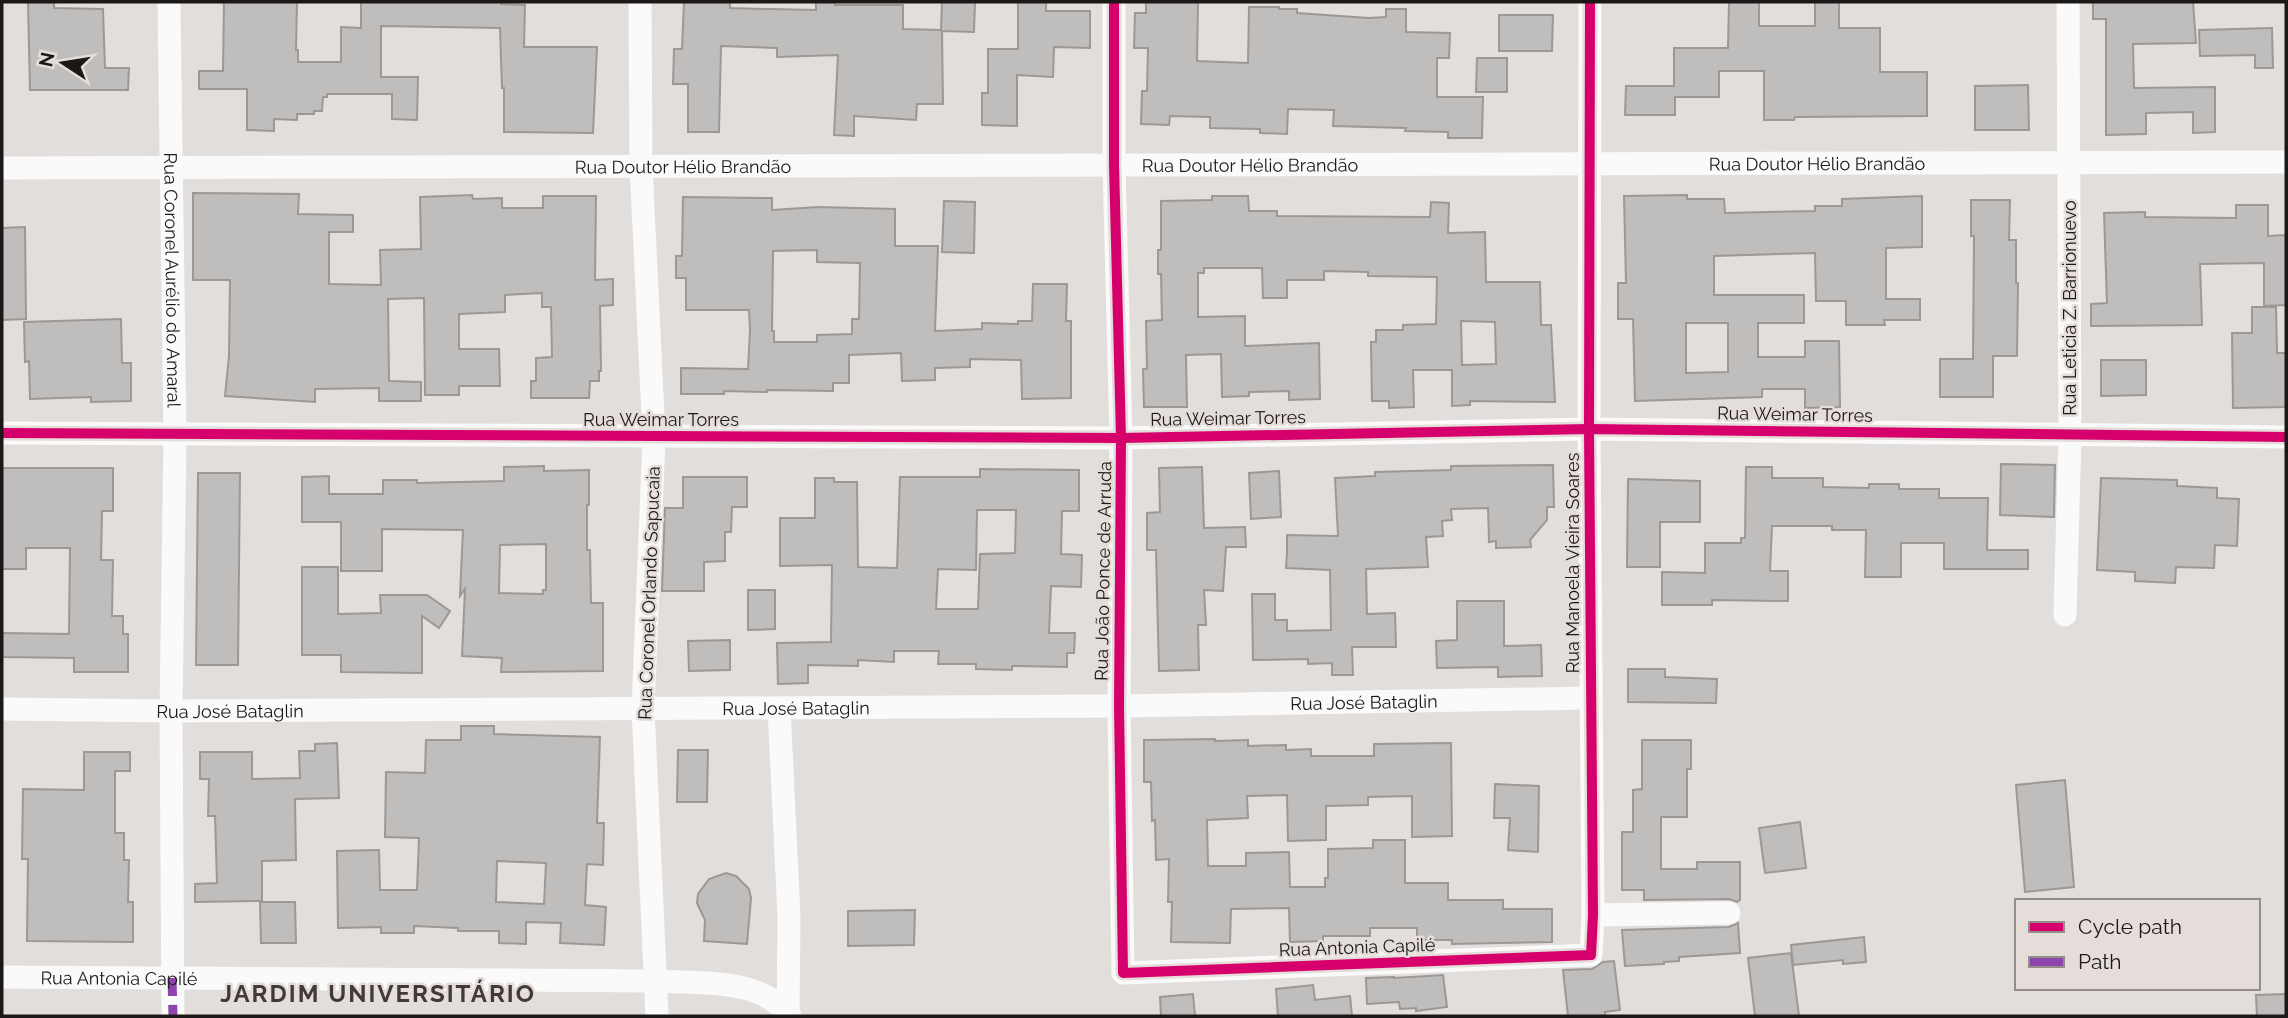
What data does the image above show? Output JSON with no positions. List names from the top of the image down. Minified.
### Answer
{"streets":{"street":["Rua Doutor Hélio Brandão","Rua Coronel Aurélio do Amaral","Rua Leticia Z. Barrionuevo","Rua Weimar Torres","Rua Manoela Vieira Soares","Rua João Ponce de Arruda","Rua Coronel Orlando Sapucaia","Rua José Bataglin","Rua Antonia Capilé"]},"crossings":[["Rua Doutor Hélio Brandão","Rua Coronel Aurélio do Amaral"],["Rua Doutor Hélio Brandão","Rua Leticia Z. Barrionuevo"],["Rua Doutor Hélio Brandão","Rua Manoela Vieira Soares"],["Rua Doutor Hélio Brandão","Rua João Ponce de Arruda"],["Rua Doutor Hélio Brandão","Rua Coronel Orlando Sapucaia"],["Rua Coronel Aurélio do Amaral","Rua Weimar Torres"],["Rua Coronel Aurélio do Amaral","Rua José Bataglin"],["Rua Coronel Aurélio do Amaral","Rua Antonia Capilé"],["Rua Leticia Z. Barrionuevo","Rua Weimar Torres"],["Rua Weimar Torres","Rua Manoela Vieira Soares"],["Rua Weimar Torres","Rua João Ponce de Arruda"],["Rua Weimar Torres","Rua Coronel Orlando Sapucaia"],["Rua Manoela Vieira Soares","Rua José Bataglin"],["Rua Manoela Vieira Soares","Rua Antonia Capilé"],["Rua João Ponce de Arruda","Rua José Bataglin"],["Rua João Ponce de Arruda","Rua Antonia Capilé"],["Rua Coronel Orlando Sapucaia","Rua José Bataglin"],["Rua Coronel Orlando Sapucaia","Rua Antonia Capilé"]],"districts":["JARDIM UNIVERSITÁRIO"],"legend":["Cycle path","Path"],"north":"left"}
